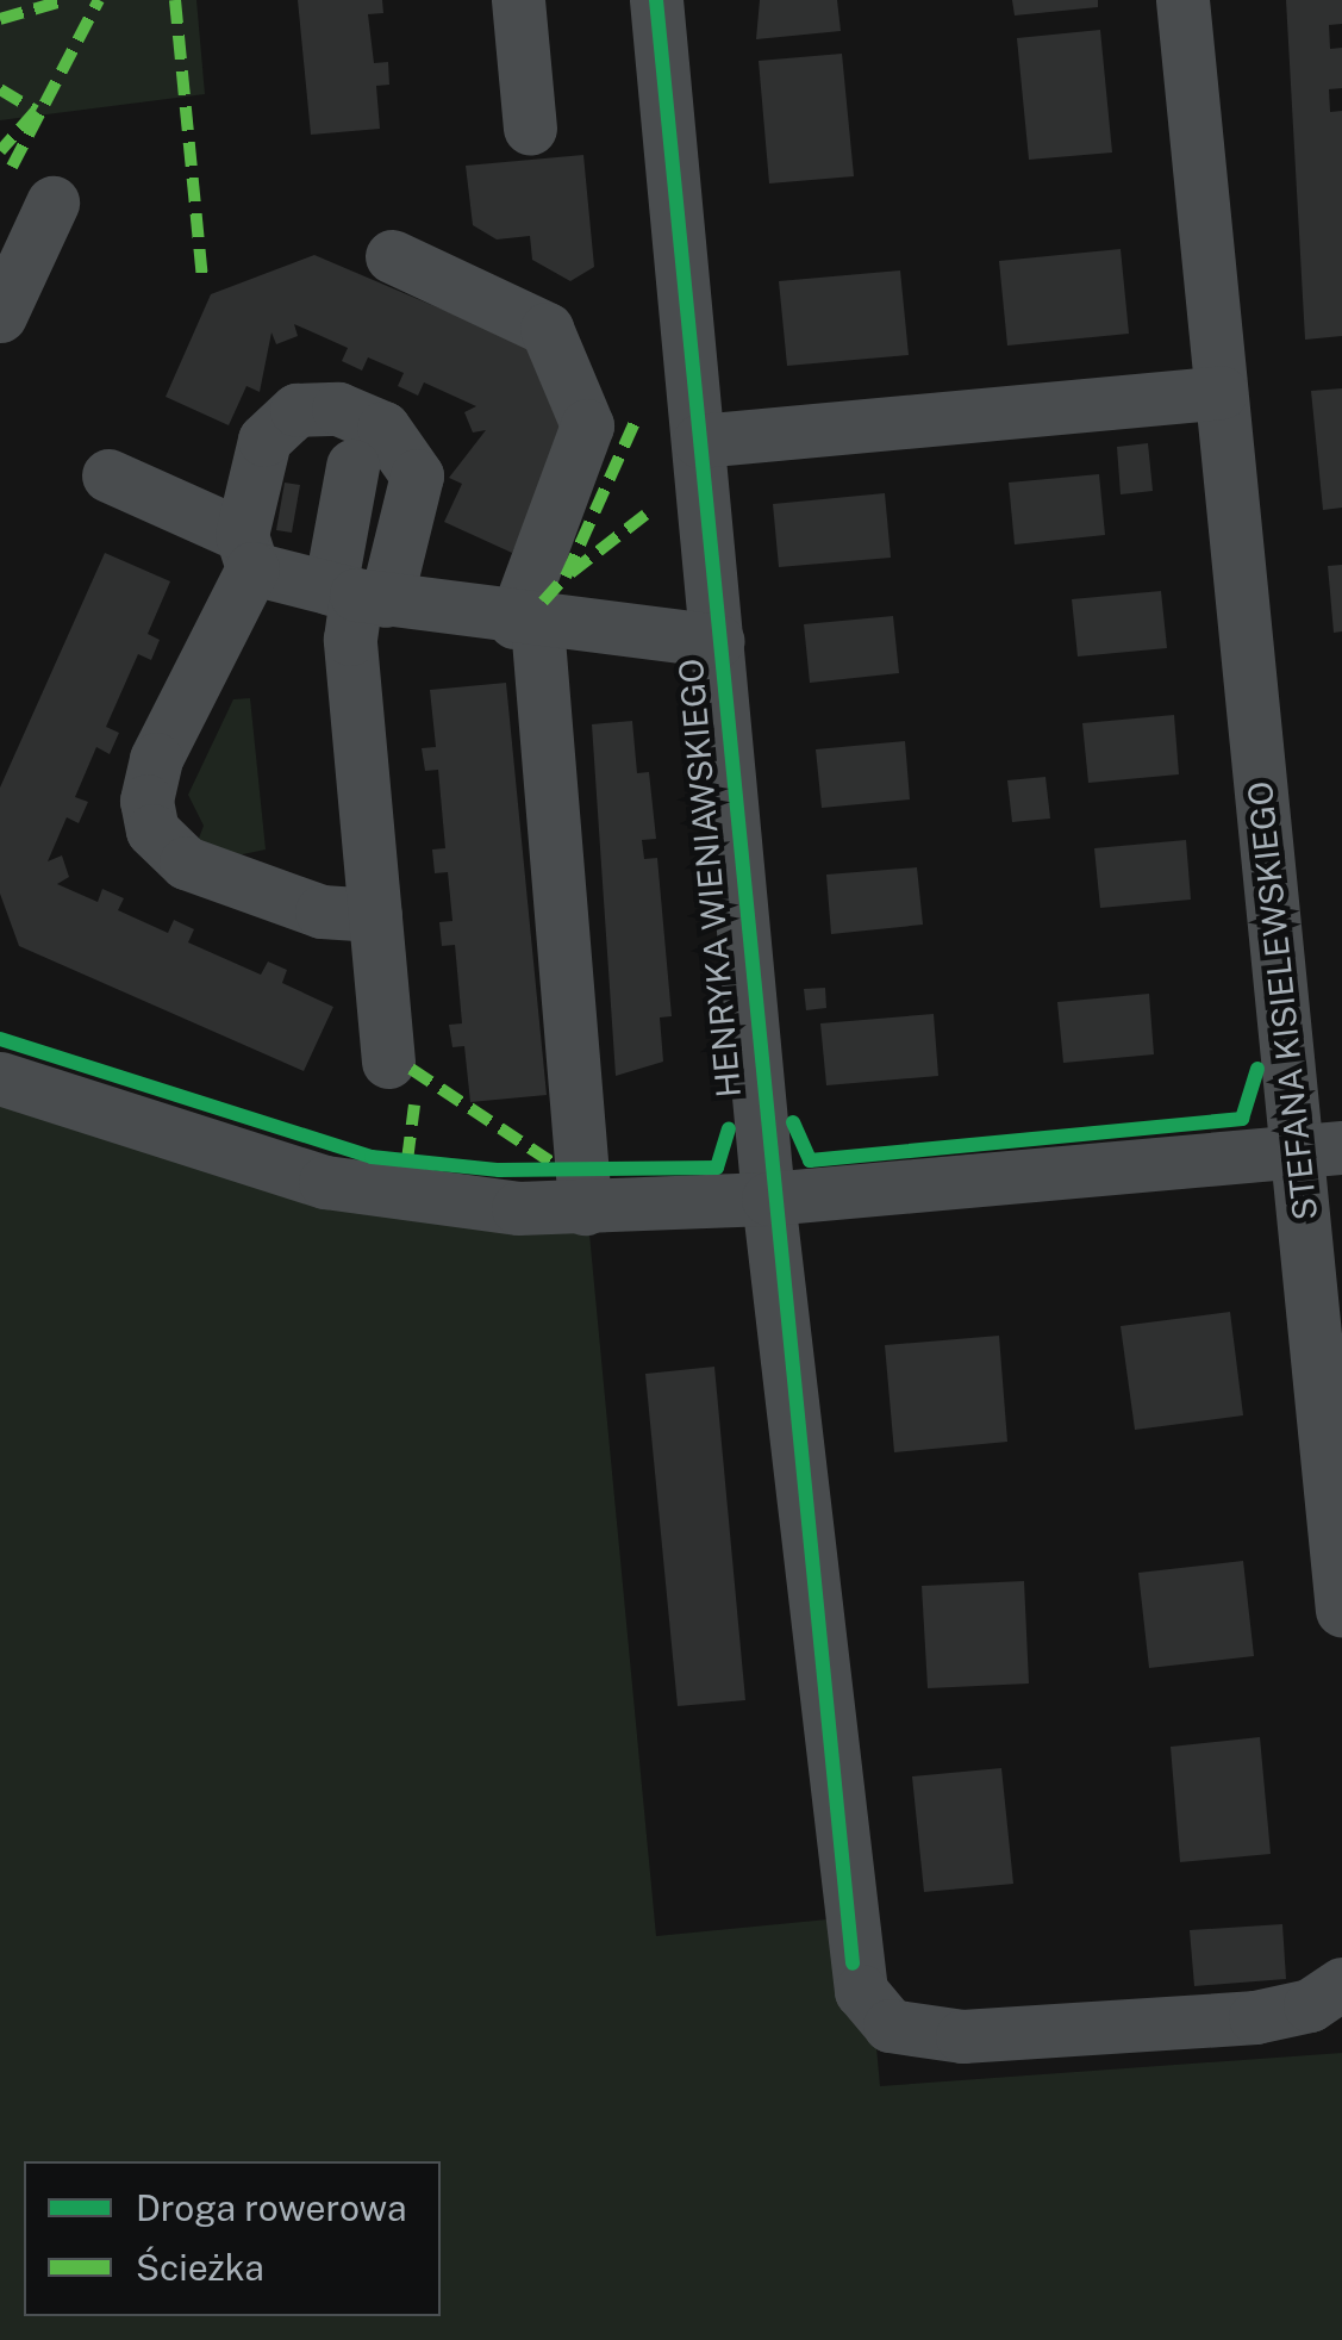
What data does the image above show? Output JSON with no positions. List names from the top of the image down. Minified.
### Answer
{"streets":{"street":["HENRYKA WIENIAWSKIEGO","STEFANA KISIELEWSKIEGO"]},"legend":["Droga rowerowa","Ścieżka"]}
